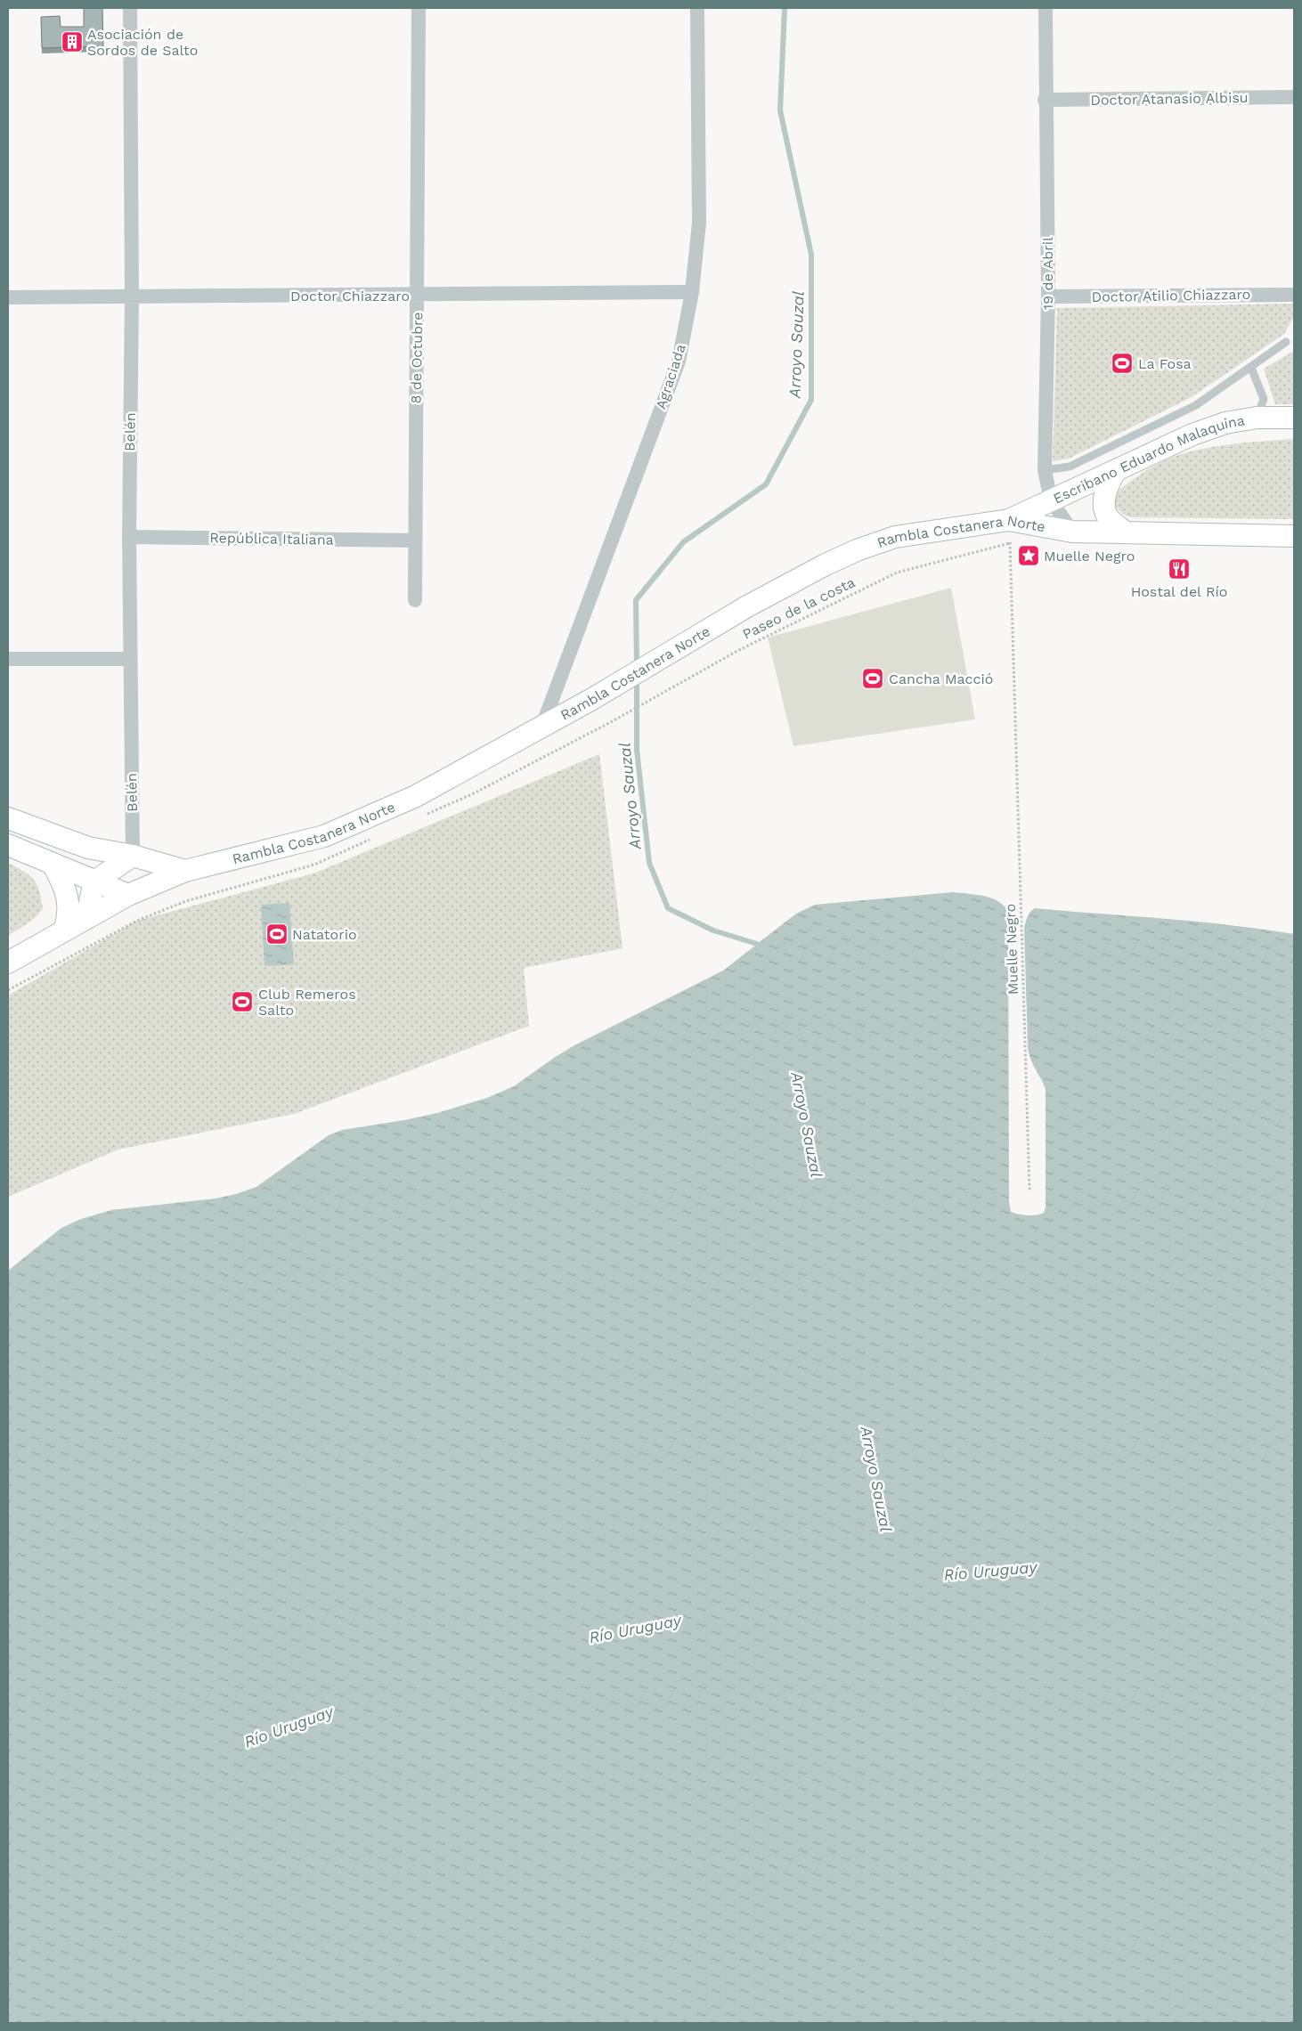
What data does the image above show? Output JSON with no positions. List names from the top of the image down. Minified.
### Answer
{"streets":{"street":["Doctor Atanasio Albisu","19 de Abril","Doctor Chiazzaro","Doctor Atilio Chiazzaro","8 de Octubre","Agraciada","Belén","Escribano Eduardo Malaquina","Rambla Costanera Norte","República Italiana"],"path":["Paseo de la costa","Muelle Negro"]},"crossings":[["Doctor Atanasio Albisu","19 de Abril"],["19 de Abril","Doctor Atilio Chiazzaro"],["19 de Abril","Escribano Eduardo Malaquina"],["19 de Abril","Rambla Costanera Norte"],["Doctor Chiazzaro","8 de Octubre"],["Doctor Chiazzaro","Agraciada"],["Doctor Chiazzaro","Belén"],["8 de Octubre","República Italiana"],["Agraciada","Rambla Costanera Norte"],["Belén","República Italiana"],["Escribano Eduardo Malaquina","Rambla Costanera Norte"],["Escribano Eduardo Malaquina","Muelle Negro"],["Rambla Costanera Norte","Muelle Negro"],["Paseo de la costa","Muelle Negro"]],"water":["Arroyo Sauzal","Río Uruguay"],"places":{"building":["Asociación de Sordos de Salto"],"sports":["La Fosa","Cancha Macció","Natatorio","Club Remeros Salto"],"place":["Muelle Negro"],"restaurant":["Hostal del Río"]}}
